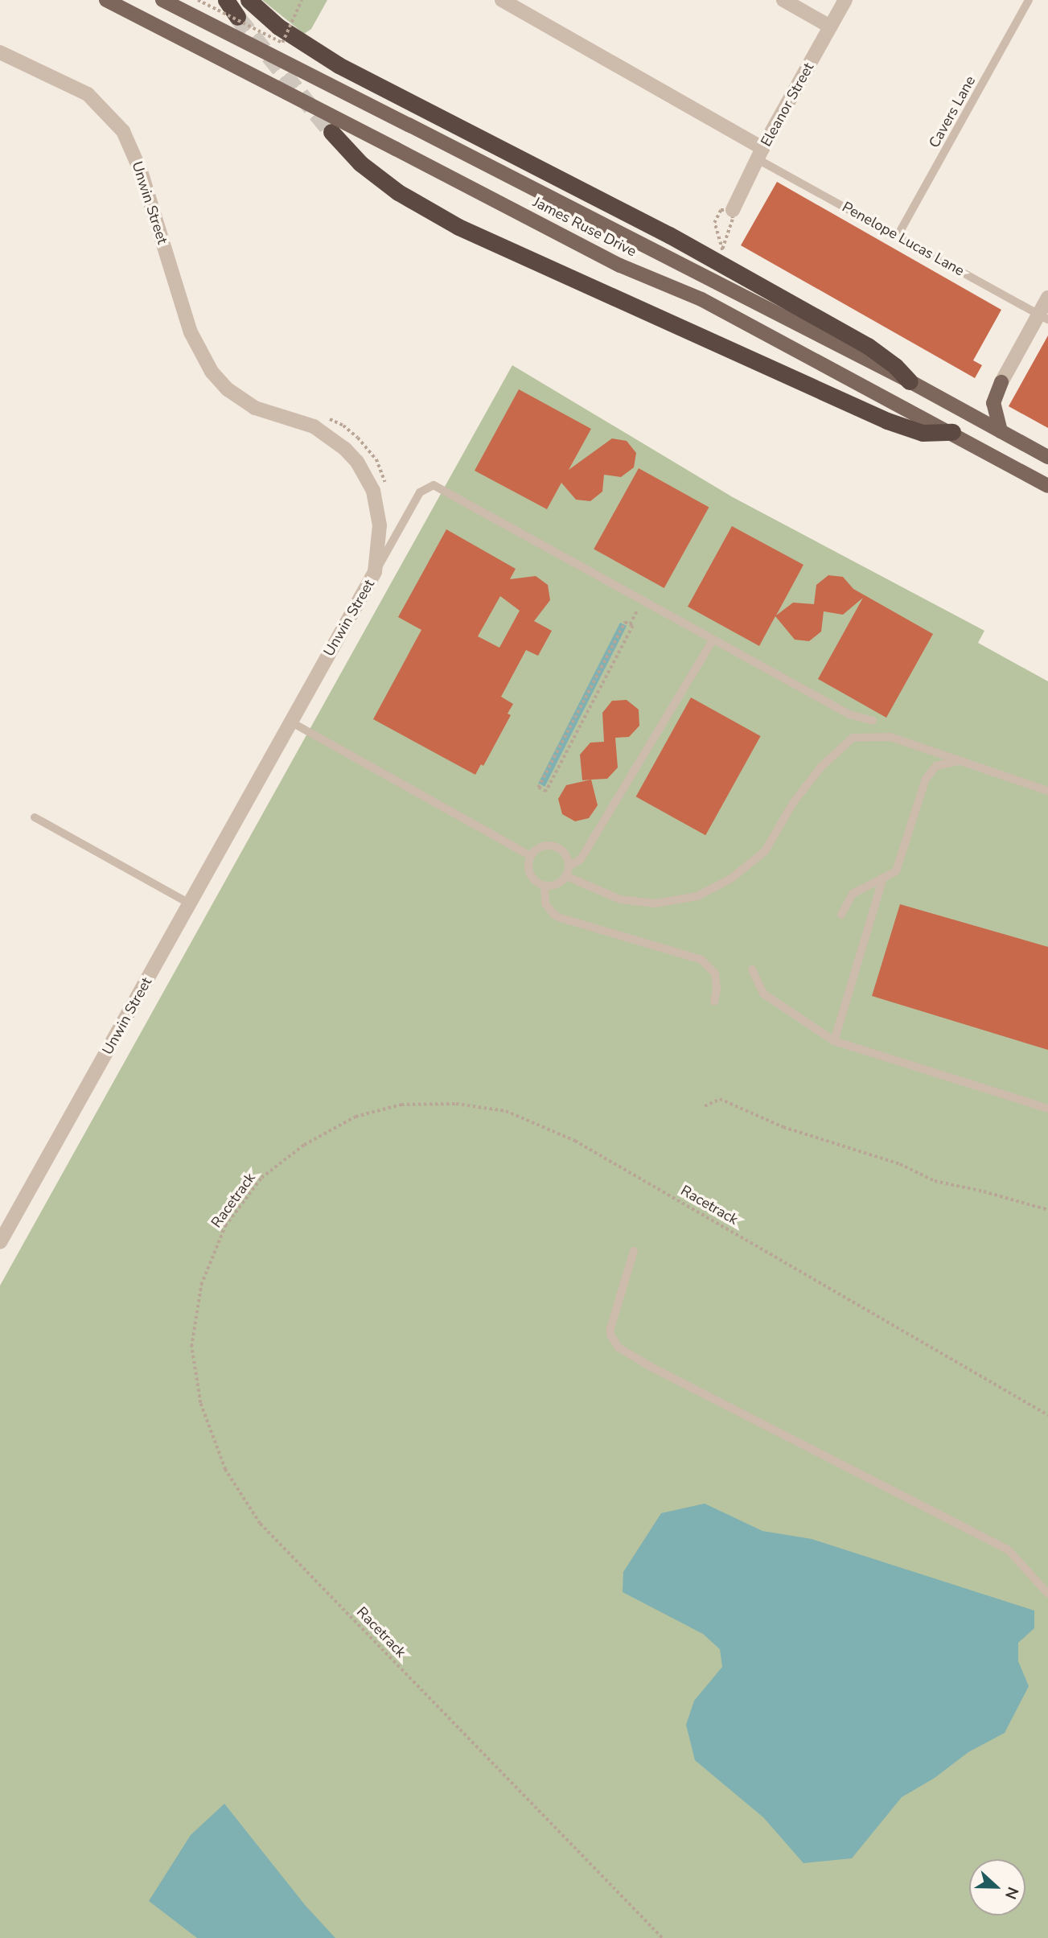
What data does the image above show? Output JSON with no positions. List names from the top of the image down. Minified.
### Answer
{"streets":{"main road":["James Ruse Drive"],"street":["Eleanor Street","Unwin Street","Penelope Lucas Lane"],"lane":["Cavers Lane"],"path":["Racetrack"]},"crossings":[["Eleanor Street","Penelope Lucas Lane"],["Cavers Lane","Penelope Lucas Lane"]],"north":"right"}
